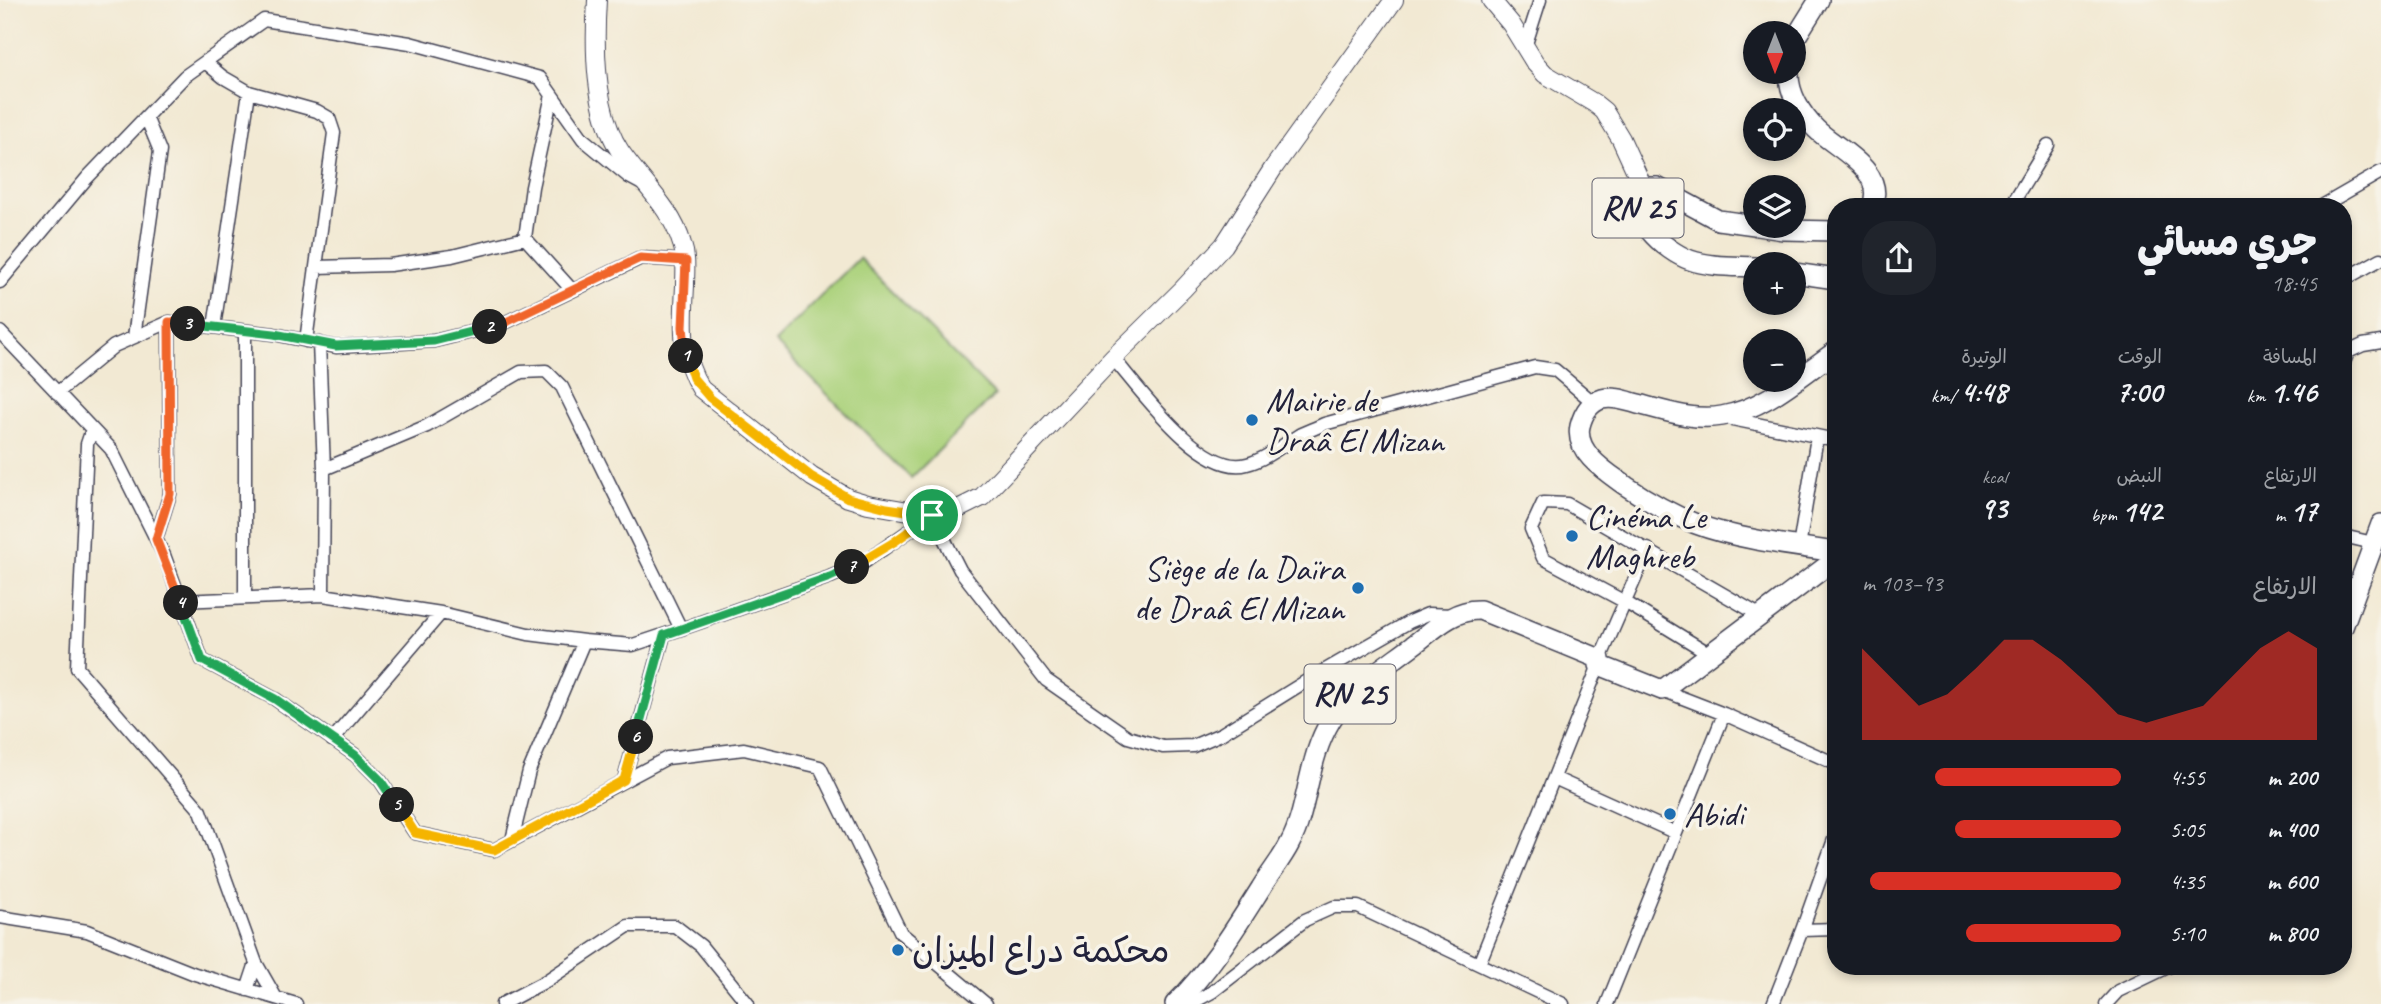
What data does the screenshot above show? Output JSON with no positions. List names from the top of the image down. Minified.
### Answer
{"streets":{"main road":["RN 25"]},"places":["Mairie de Draâ El Mizan","Cinéma Le Maghreb","Siège de la Daïra de Draâ El Mizan","Abidi","محكمة دراع الميزان"],"north":"bottom","page":{"map_buttons":["+","−"],"heading":["جري مسائي","18:45"],"pins":["3","2","1","7","4","6","5"],"stats":[["المسافة","1.46 km"],["الوقت","7:00"],["الوتيرة","4:48 /km"],["الارتفاع","17 m"],["النبض","142 bpm"],["kcal","93"]],"chart":["الارتفاع","93–103 m"],"list":[{"name":"200 m","note":"4:55"},{"name":"400 m","note":"5:05"},{"name":"600 m","note":"4:35"},{"name":"800 m","note":"5:10"}]}}
